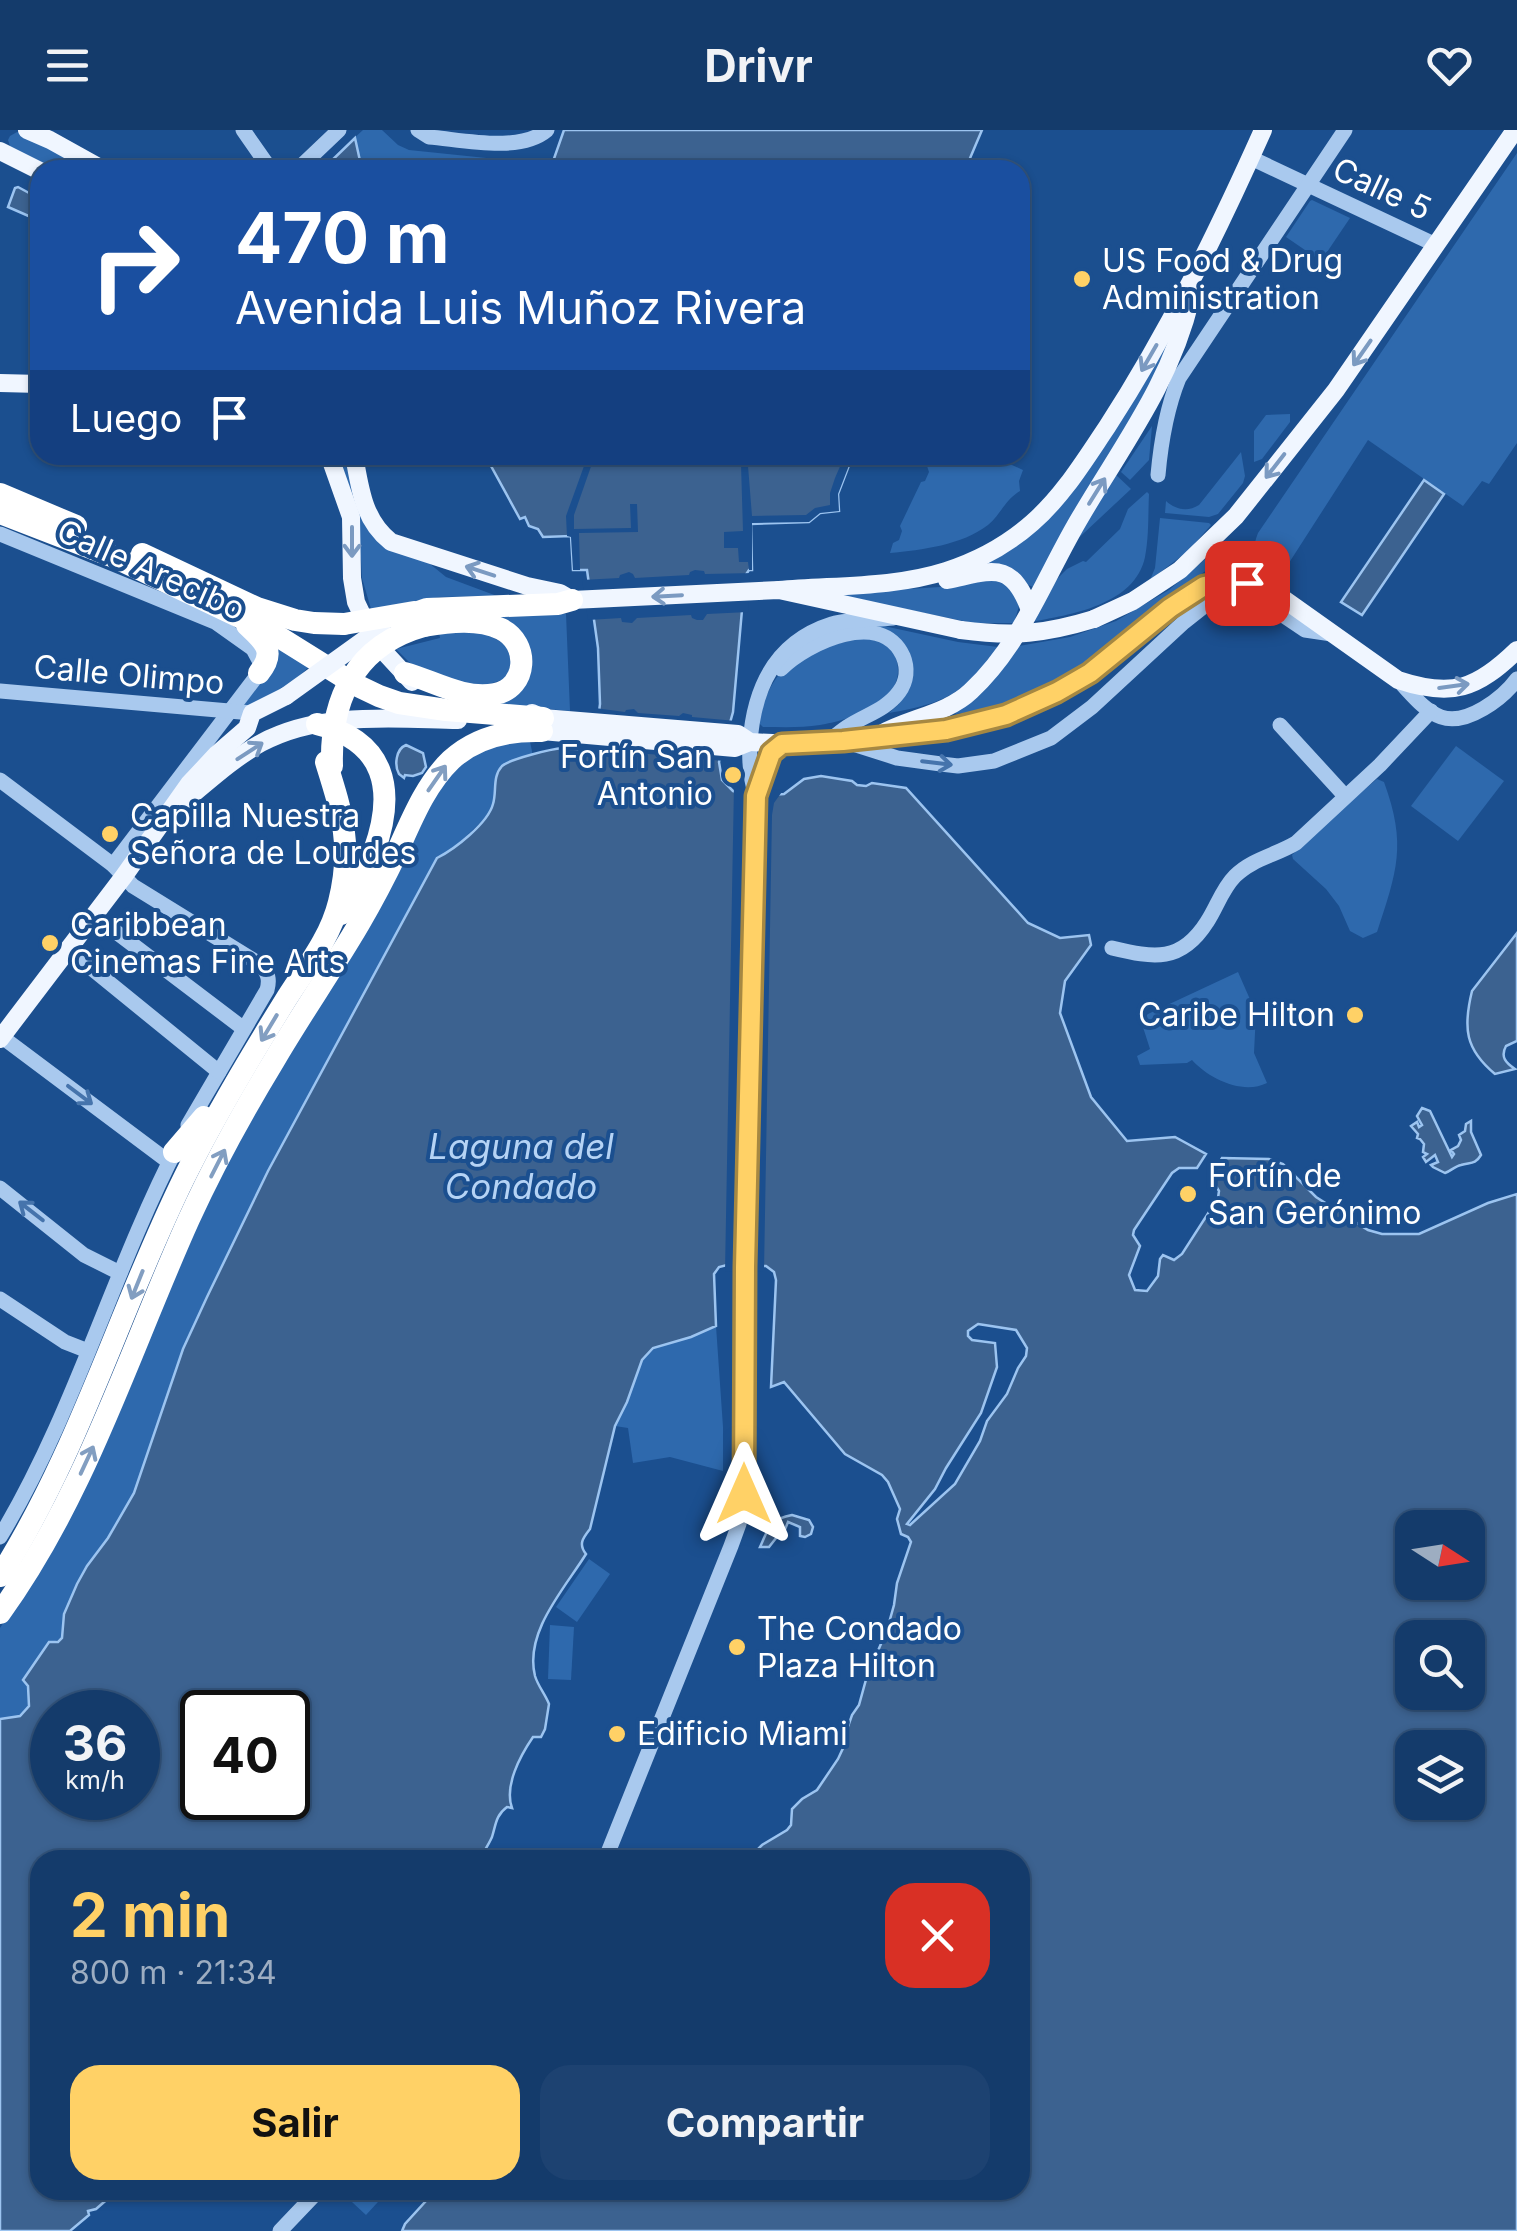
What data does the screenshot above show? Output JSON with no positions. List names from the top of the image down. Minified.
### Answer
{"streets":{"street":["Calle 5","Calle Arecibo","Calle Olimpo"]},"water":["Laguna del Condado"],"places":["US Food & Drug Administration","Fortín San Antonio","Capilla Nuestra Señora de Lourdes","Caribbean Cinemas Fine Arts","Caribe Hilton","Fortín de San Gerónimo","The Condado Plaza Hilton","Edificio Miami"],"north":"right","page":{"header":"Drivr","turn":["470 m","Avenida Luis Muñoz Rivera"],"then":"Luego","speed":"36 km/h","limit":"40","heading":["2 min","800 m · 21:34"],"buttons":["Salir","Compartir"]}}
